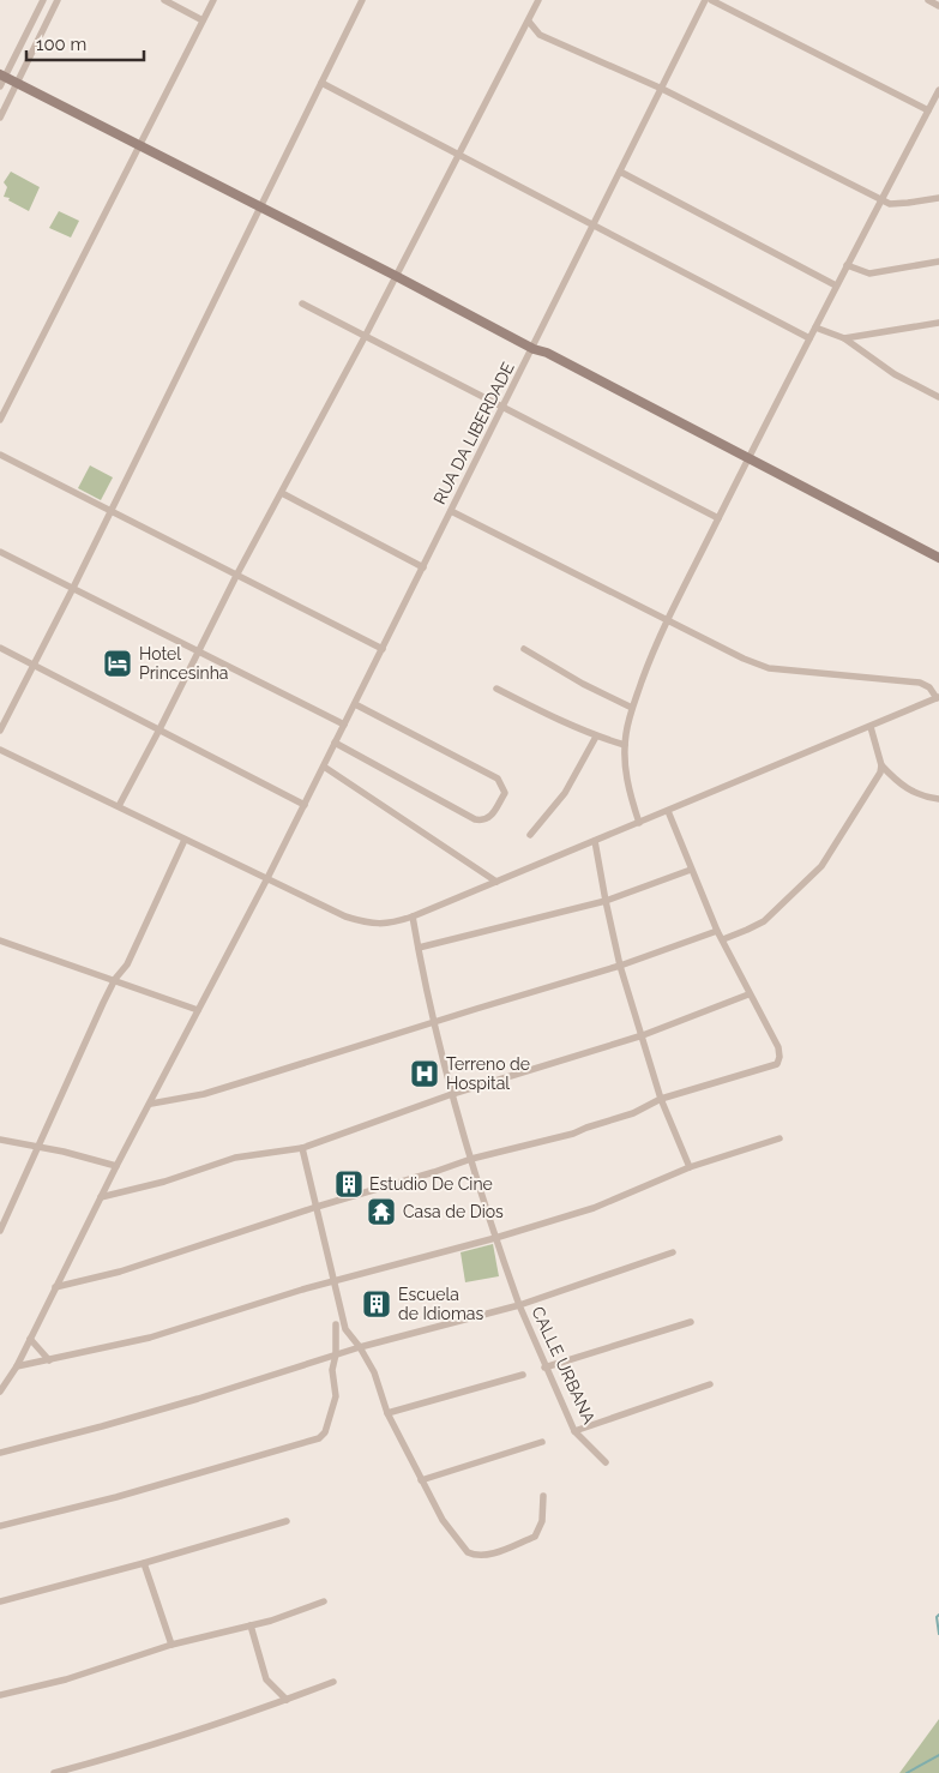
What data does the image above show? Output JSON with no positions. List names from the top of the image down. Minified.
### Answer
{"streets":{"street":["RUA DA LIBERDADE","CALLE URBANA"]},"places":{"hotel":["Hotel Princesinha"],"hospital":["Terreno de Hospital"],"building":["Estudio De Cine","Escuela de Idiomas"],"temple":["Casa de Dios"]},"scale_bar":"100 m"}
